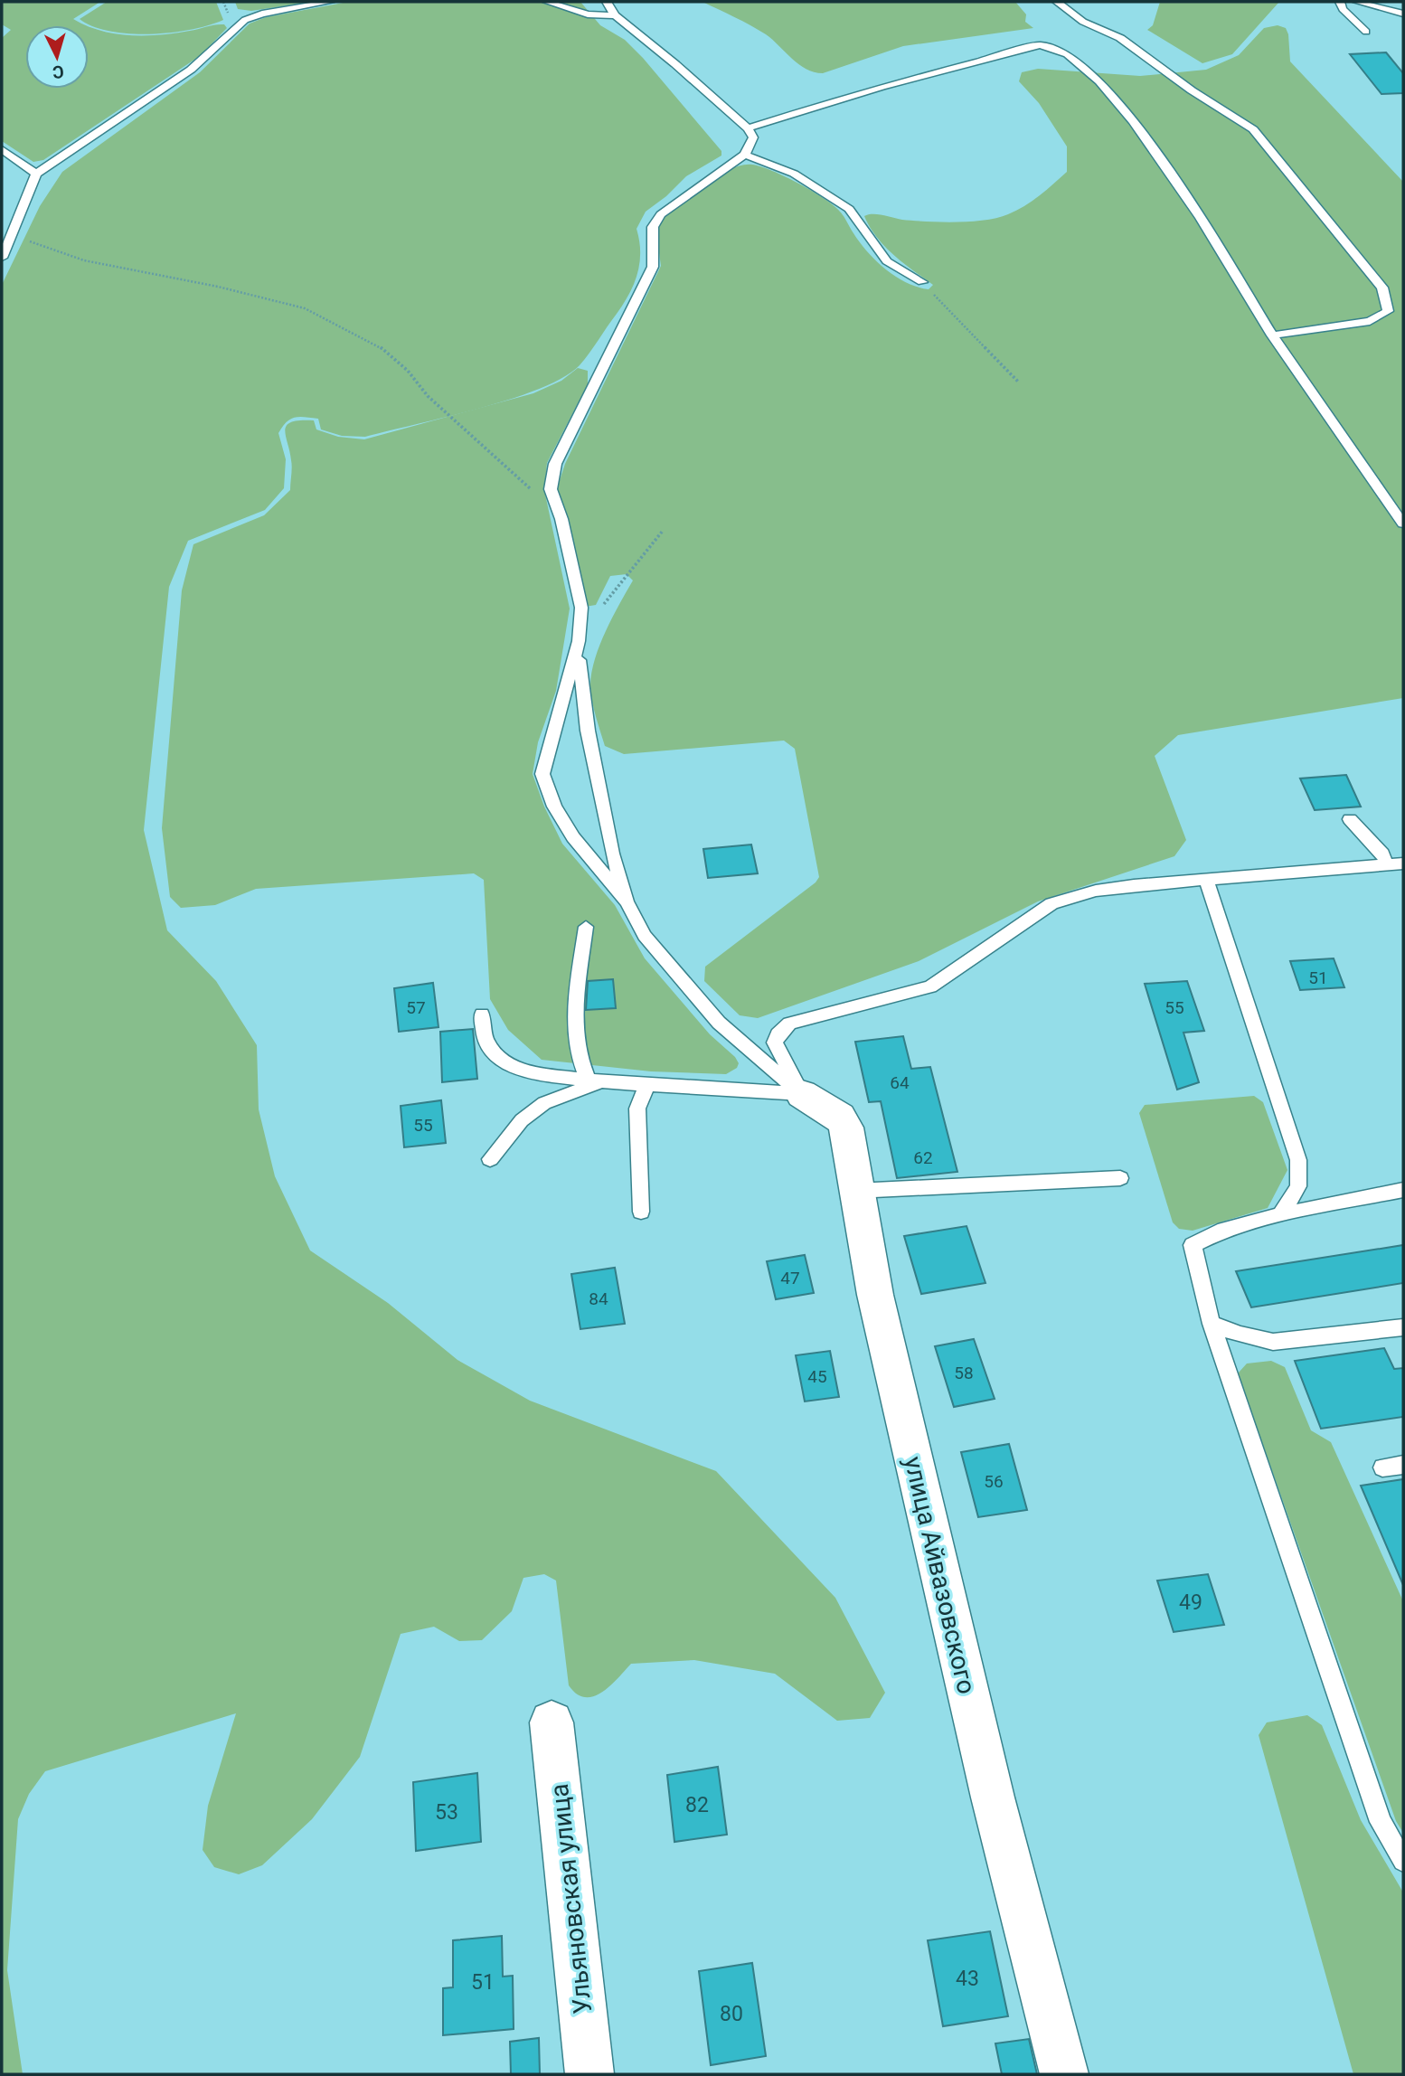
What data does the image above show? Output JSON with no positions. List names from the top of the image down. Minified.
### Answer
{"streets":{"street":["улица Айвазовского","Ульяновская улица"]},"house_numbers":["51","57","55","64","55","62","47","84","58","45","56","49","82","53","43","51","80"],"north":"bottom"}
